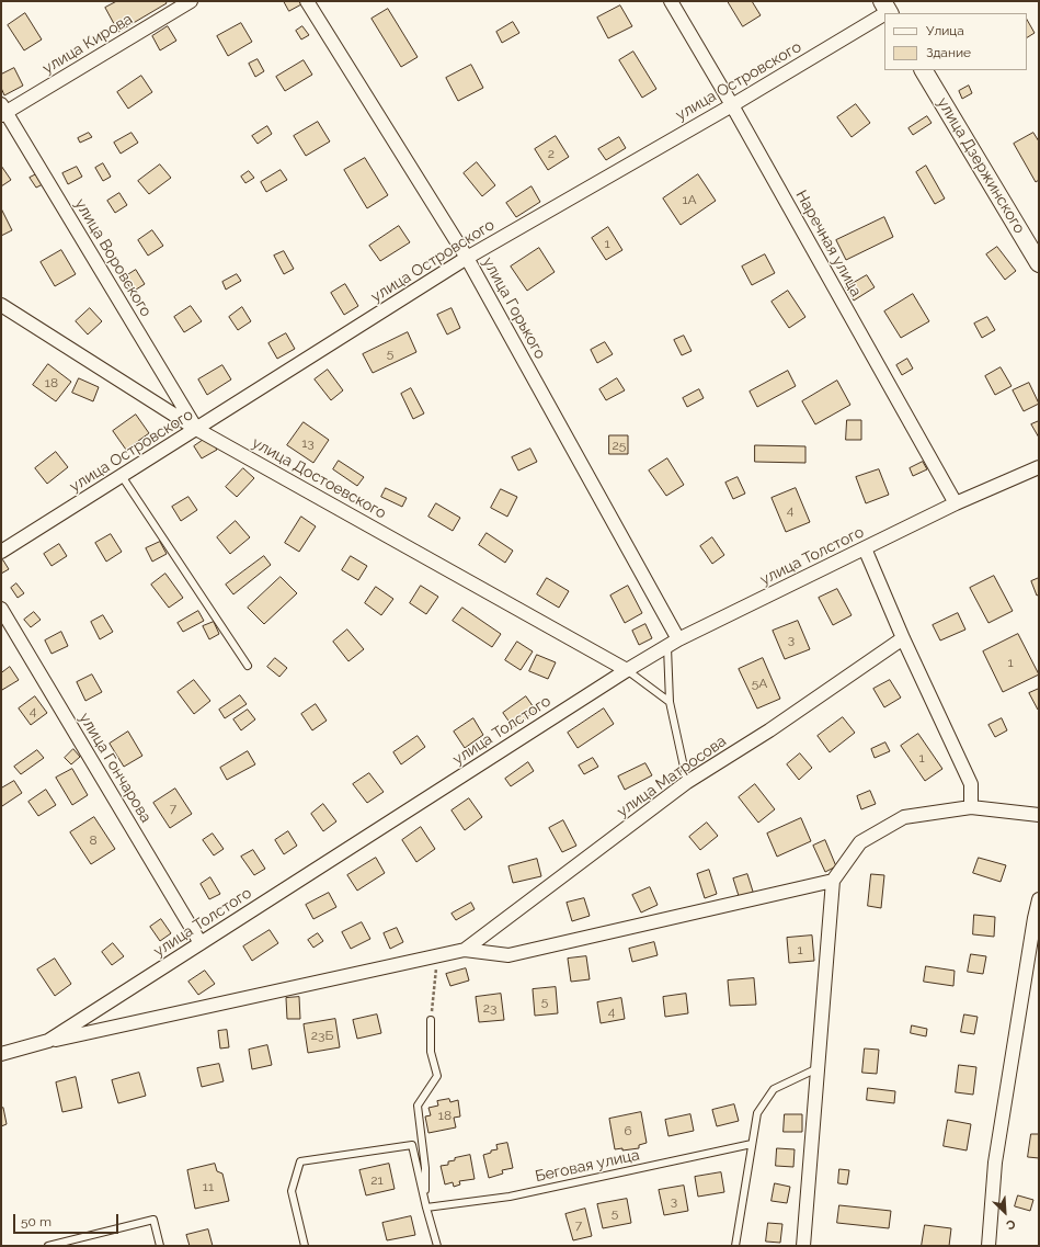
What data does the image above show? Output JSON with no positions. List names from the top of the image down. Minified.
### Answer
{"streets":{"street":["улица Кирова","улица Островского","улица Дзержинского","Наречная улица","улица Воровского","улица Горького","улица Достоевского","улица Толстого","улица Гончарова","улица Матросова"],"lane":["Беговая улица"]},"crossings":[["улица Кирова","улица Воровского"],["улица Островского","Наречная улица"],["улица Островского","улица Воровского"],["улица Островского","улица Горького"],["улица Островского","улица Достоевского"],["Наречная улица","улица Толстого"],["улица Воровского","улица Достоевского"],["улица Горького","улица Толстого"],["улица Достоевского","улица Толстого"],["улица Толстого","улица Гончарова"]],"house_numbers":["2","1А","1","5","18","13","25","4","3","1","5А","4","1","7","8","1","5","23","4","23Б","18","6","21","11","3","5","7"],"legend":["Улица","Здание"],"scale_bar":"50 m","north":"bottom right"}
